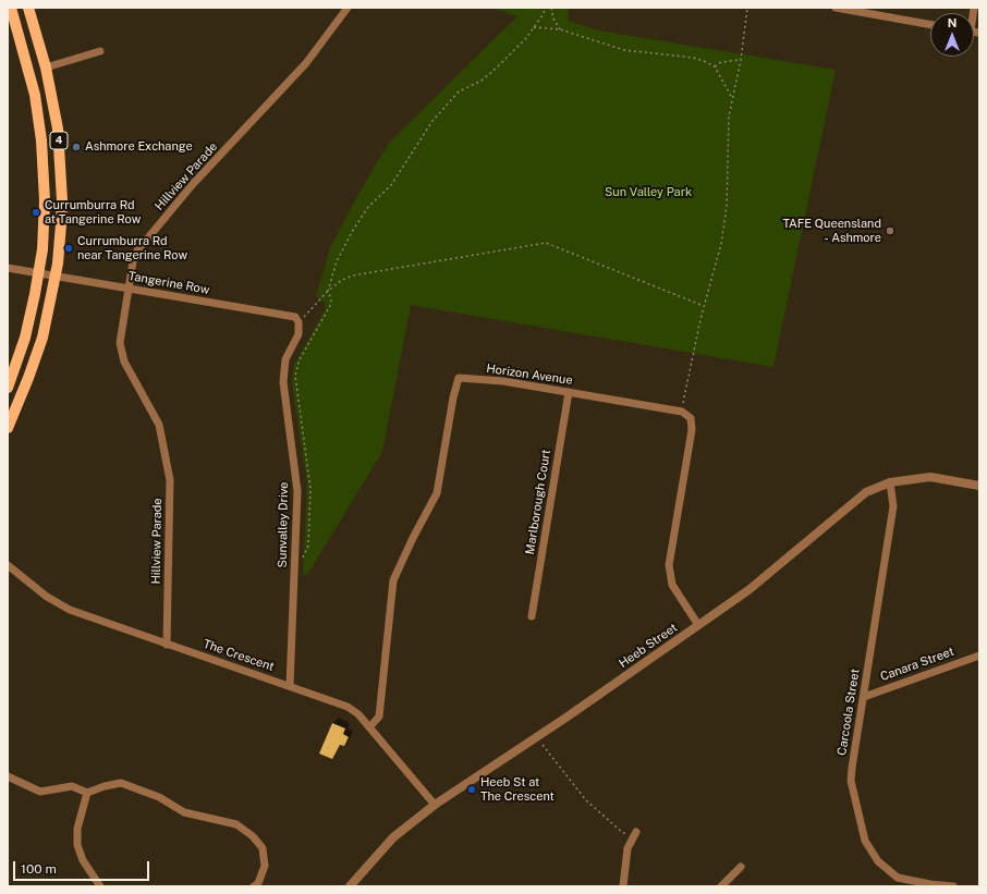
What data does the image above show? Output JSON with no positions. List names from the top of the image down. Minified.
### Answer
{"streets":{"main road":["4"],"street":["Hillview Parade","Tangerine Row","Horizon Avenue","Marlborough Court","Sunvalley Drive","Heeb Street","The Crescent","Canara Street","Carcoola Street"]},"crossings":[["4","Tangerine Row"],["Hillview Parade","Tangerine Row"],["Hillview Parade","The Crescent"],["Tangerine Row","Sunvalley Drive"],["Horizon Avenue","Marlborough Court"],["Horizon Avenue","The Crescent"],["Sunvalley Drive","The Crescent"],["Heeb Street","The Crescent"],["Heeb Street","Carcoola Street"],["Canara Street","Carcoola Street"]],"parks":["Sun Valley Park"],"places":["Ashmore Exchange","Currumburra Rd at Tangerine Row","TAFE Queensland - Ashmore","Currumburra Rd near Tangerine Row","Heeb St at The Crescent"],"scale_bar":"100 m","north":"top"}
